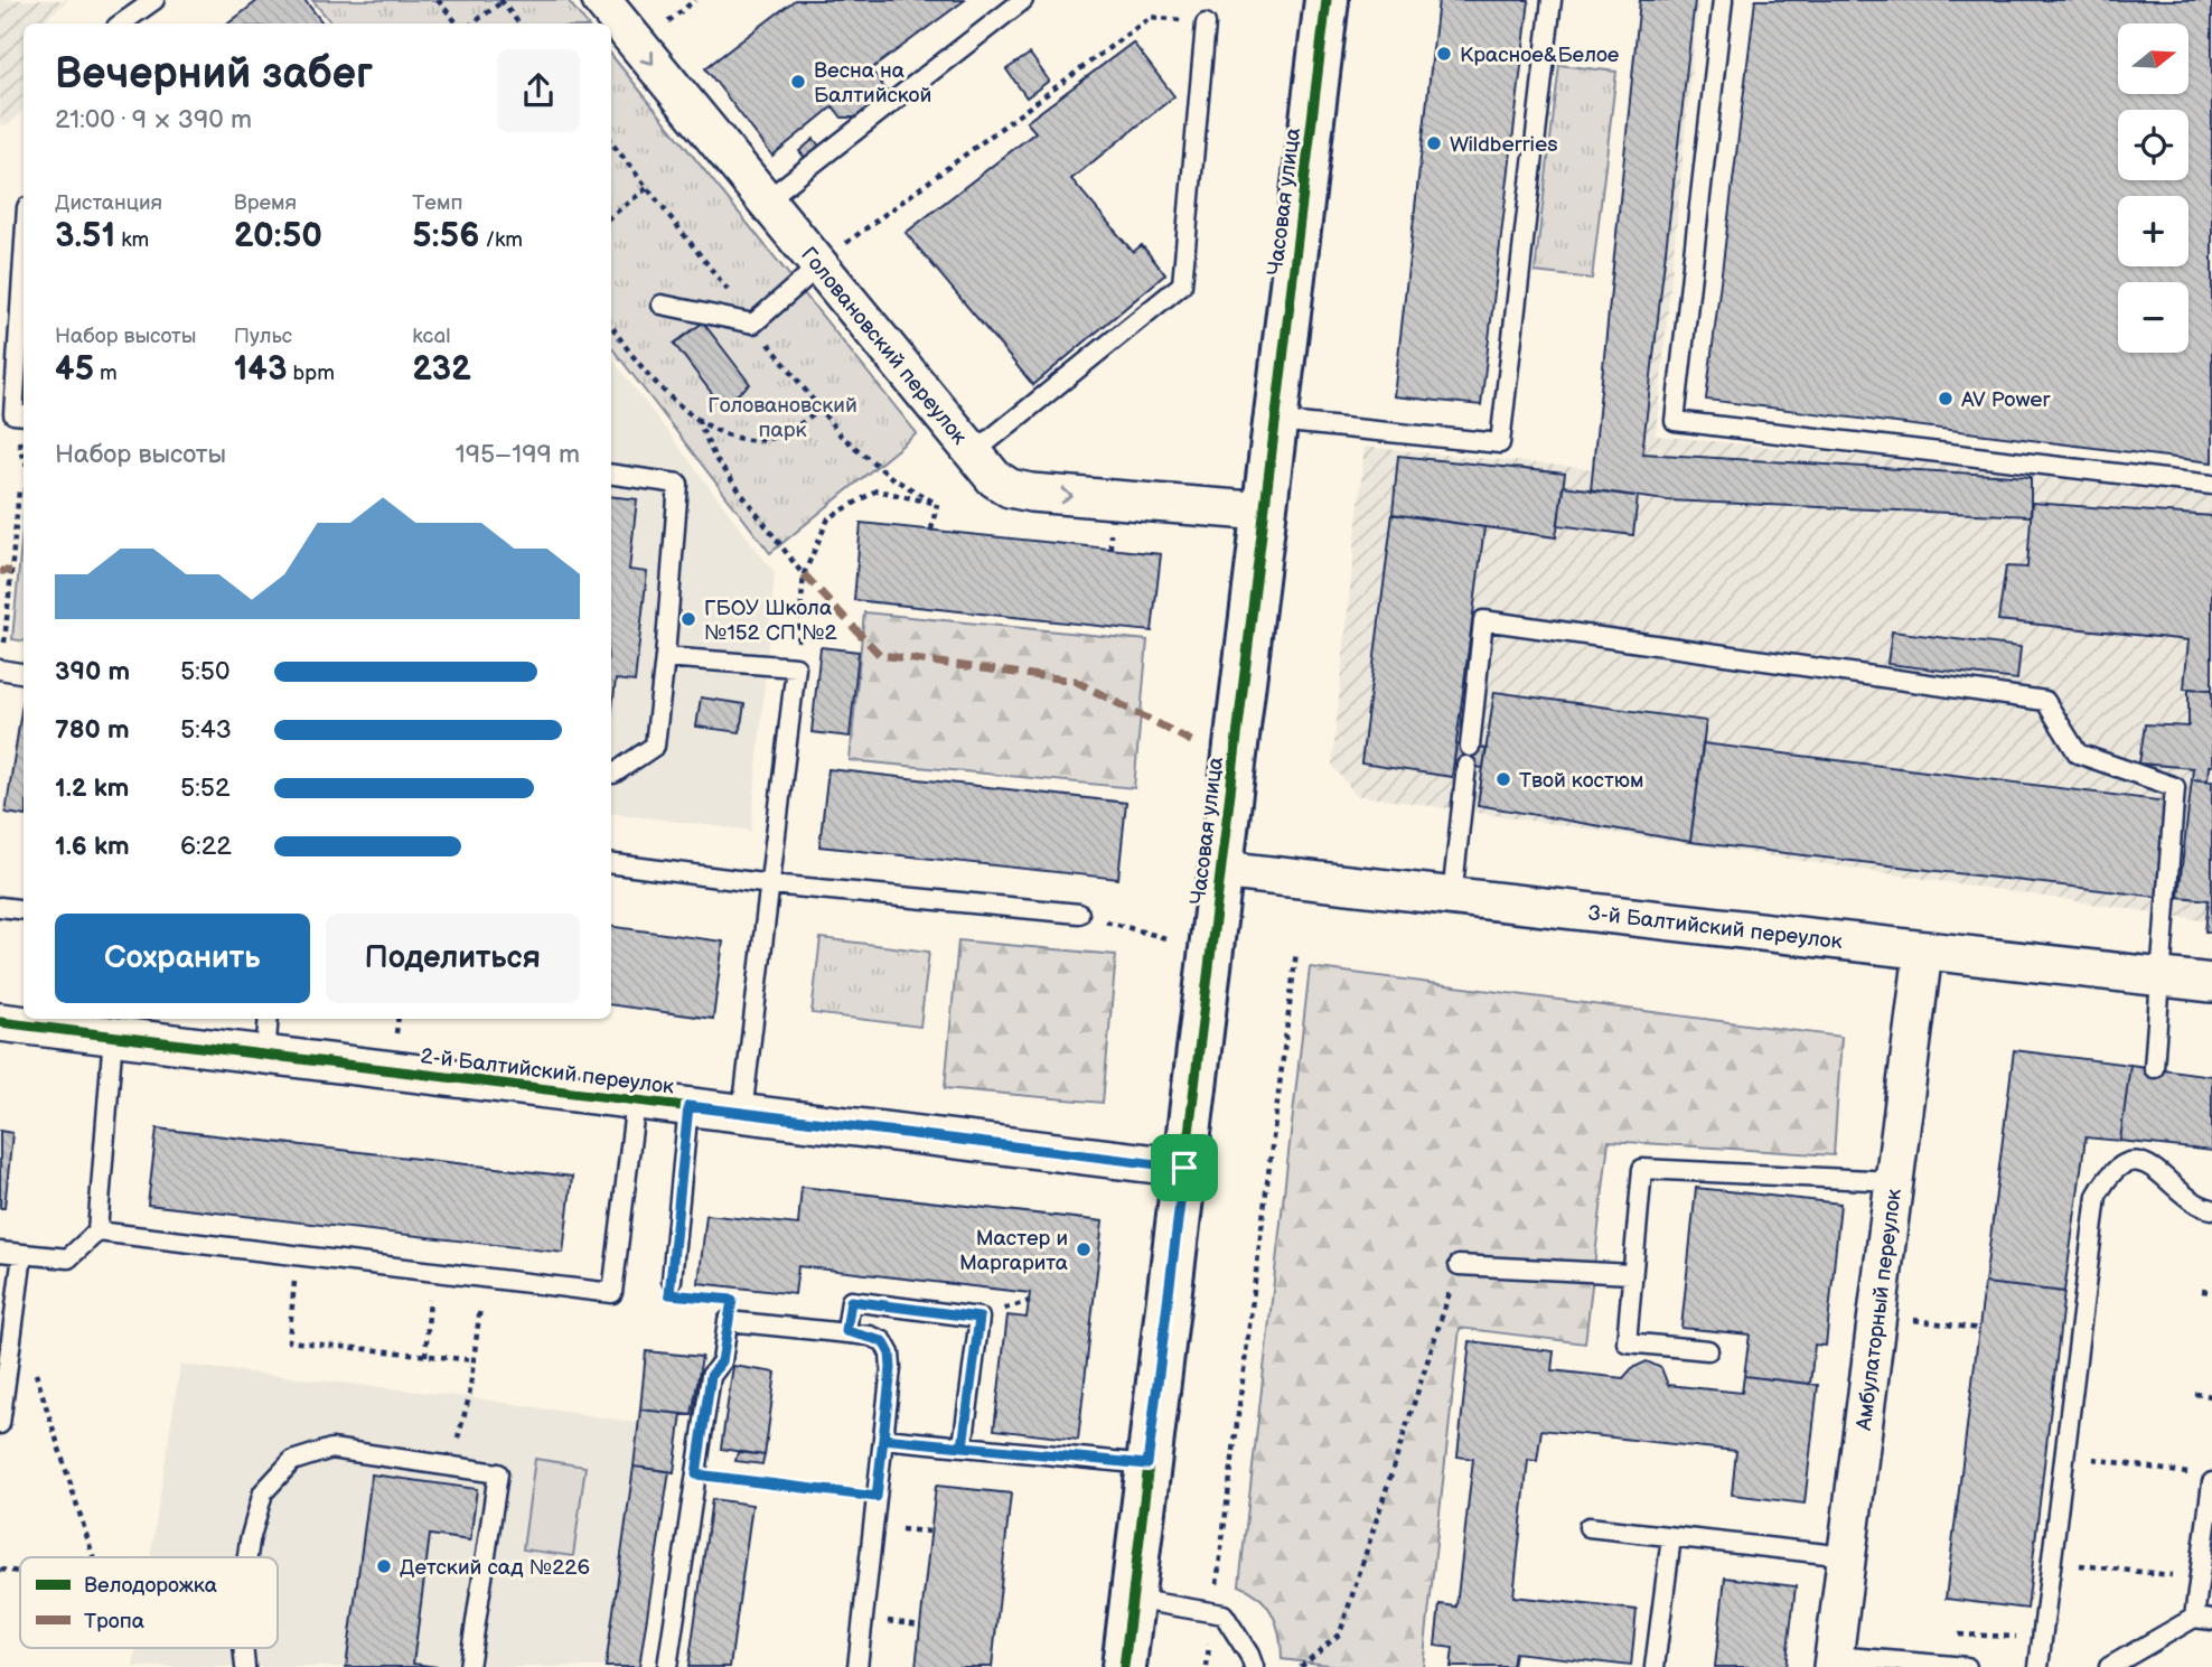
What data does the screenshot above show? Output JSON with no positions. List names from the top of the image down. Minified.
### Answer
{"streets":{"street":["Часовая улица","Головановский переулок","3-й Балтийский переулок","2-й Балтийский переулок","Амбулаторный переулок"]},"crossings":[["Часовая улица","Головановский переулок"],["Часовая улица","3-й Балтийский переулок"],["Часовая улица","2-й Балтийский переулок"],["3-й Балтийский переулок","Амбулаторный переулок"]],"one_way":["Головановский переулок"],"parks":["Головановский парк"],"places":["Красное&Белое","Весна на Балтийской","Wildberries","AV Power","ГБОУ Школа №152 СП №2","Твой костюм","Мастер и Маргарита","Детский сад №226"],"legend":["Велодорожка","Тропа"],"north":"right","page":{"map_buttons":["+","−"],"heading":["Вечерний забег","21:00 · 9 × 390 m"],"stats":[["Дистанция","3.51 km"],["Время","20:50"],["Темп","5:56 /km"],["Набор высоты","45 m"],["Пульс","143 bpm"],["kcal","232"]],"chart":["Набор высоты","195–199 m"],"list":[{"name":"390 m","note":"5:50"},{"name":"780 m","note":"5:43"},{"name":"1.2 km","note":"5:52"},{"name":"1.6 km","note":"6:22"}],"buttons":["Сохранить","Поделиться"]}}
